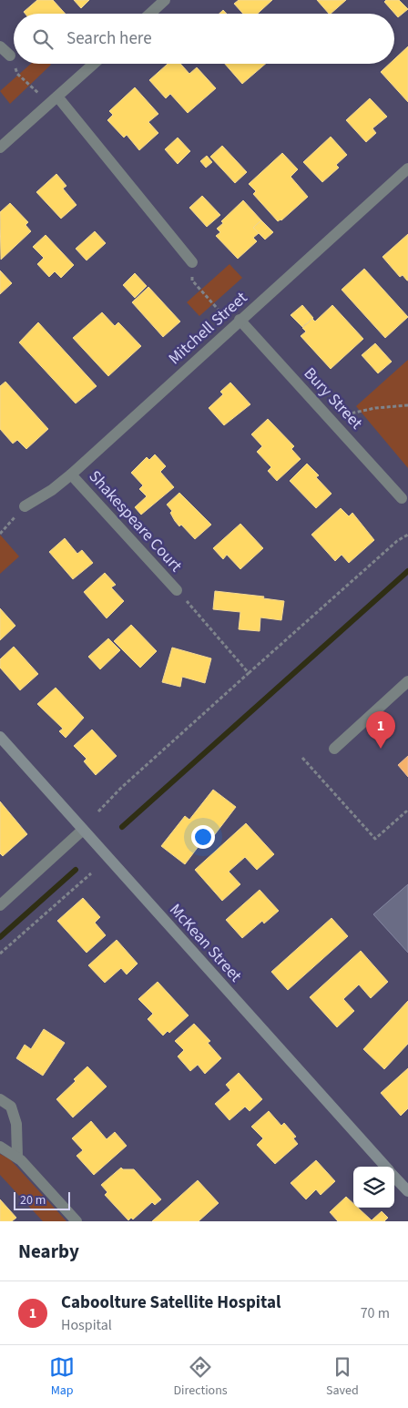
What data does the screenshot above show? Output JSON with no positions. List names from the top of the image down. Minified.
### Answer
{"streets":{"main road":["McKean Street"],"street":["Mitchell Street","Bury Street","Shakespeare Court"]},"crossings":[["Mitchell Street","Bury Street"],["Mitchell Street","Shakespeare Court"]],"scale_bar":"20 m","page":{"search":"Search here","pins":"1","scale":"20 m","heading":"Nearby","list":[{"mark":"1","name":"Caboolture Satellite Hospital","note":"Hospital","value":"70 m"}],"nav":["Map","Directions","Saved"]}}
